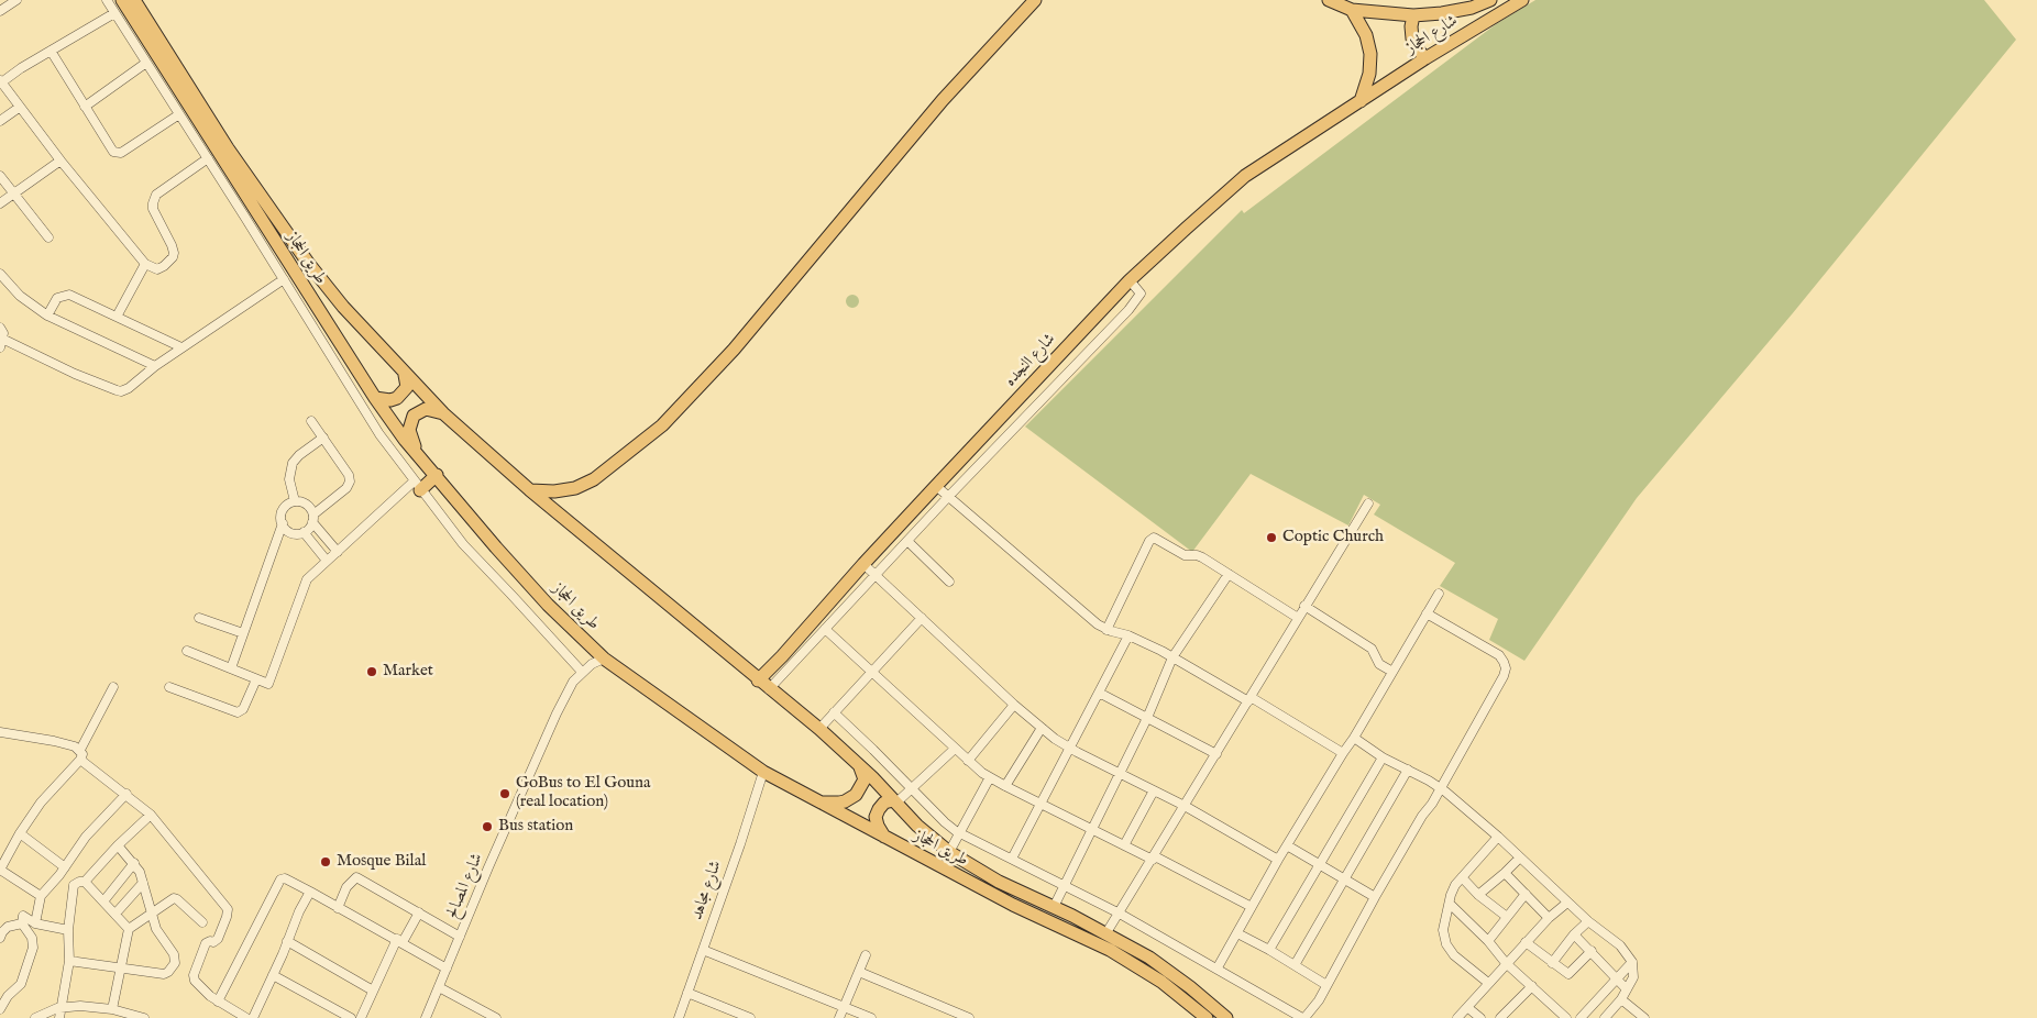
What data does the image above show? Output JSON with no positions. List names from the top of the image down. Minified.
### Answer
{"streets":{"main road":["شارع الحجاز","طريق الحجاز","شارع النجده"],"street":["شارع المصالح","شارع مجاهد"]},"crossings":[["شارع الحجاز","شارع النجده"],["طريق الحجاز","شارع النجده"],["طريق الحجاز","شارع المصالح"],["طريق الحجاز","شارع مجاهد"]],"places":["Coptic Church","Market","GoBus to El Gouna (real location)","Bus station","Mosque Bilal"]}
